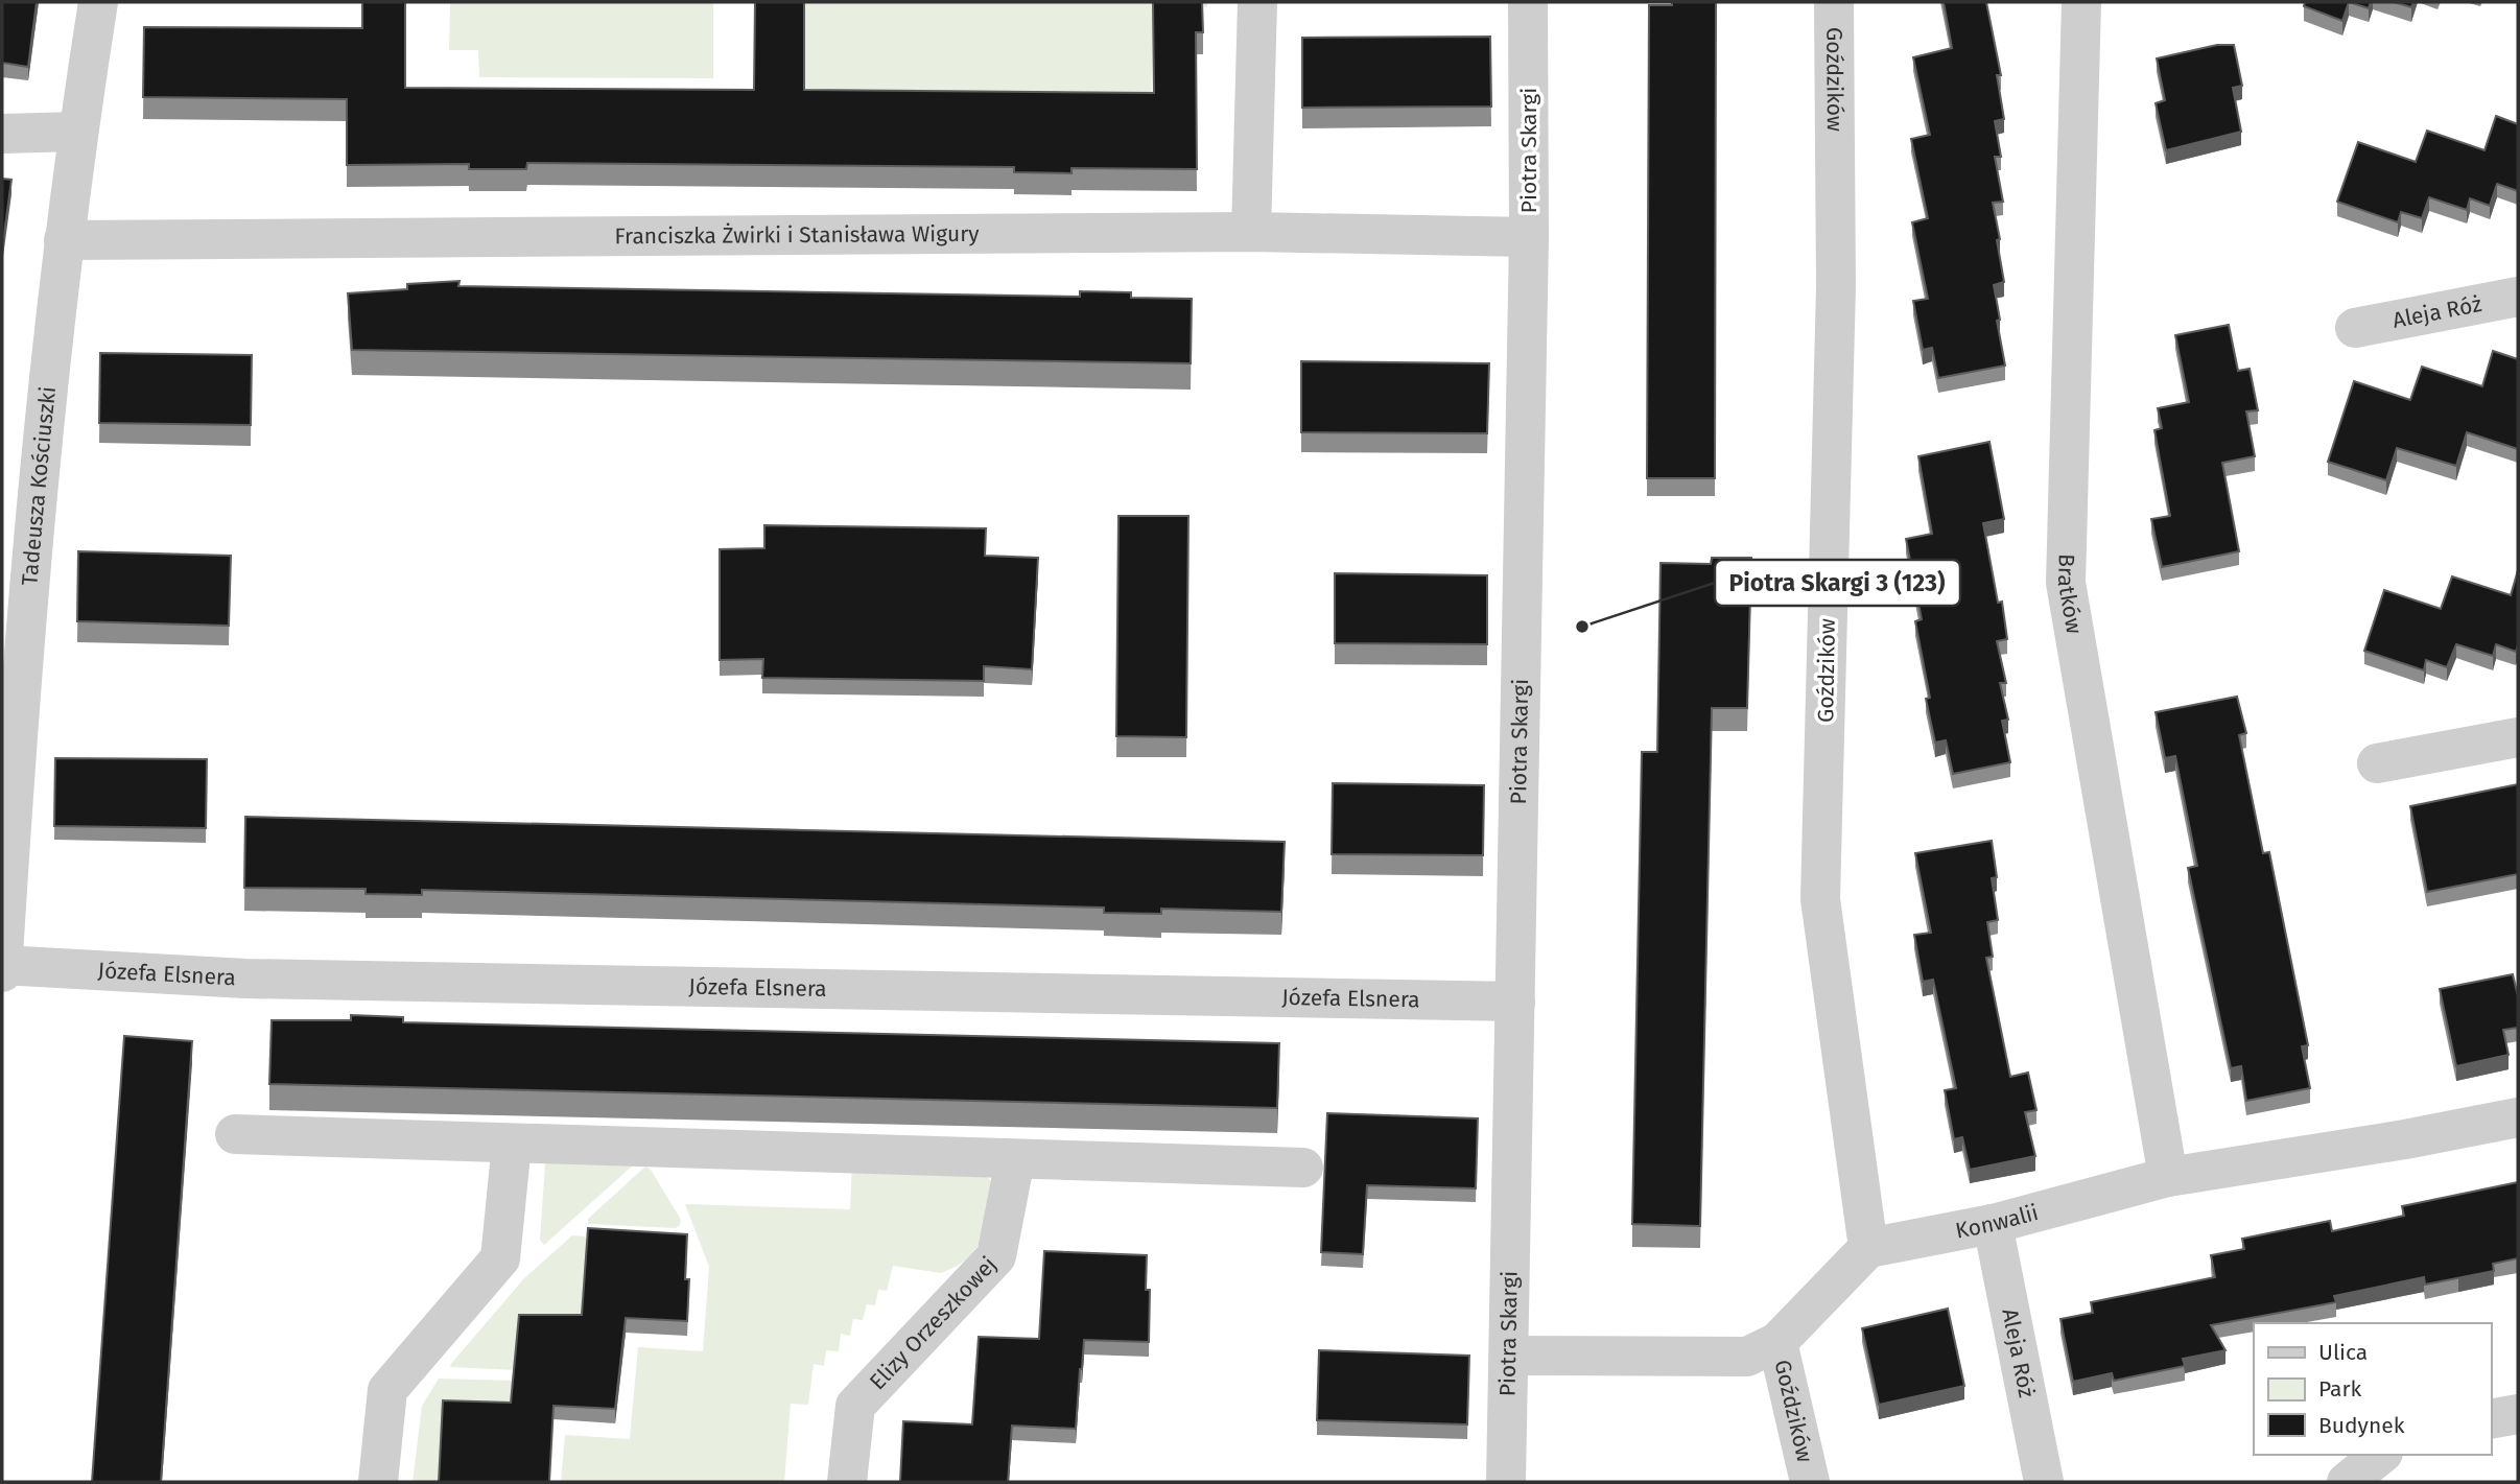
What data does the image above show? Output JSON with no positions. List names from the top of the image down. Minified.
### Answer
{"streets":{"street":["Goździków","Piotra Skargi","Franciszka Żwirki i Stanisława Wigury","Aleja Róż","Tadeusza Kościuszki","Bratków","Józefa Elsnera","Konwalii","Elizy Orzeszkowej"]},"crossings":[["Goździków","Konwalii"],["Piotra Skargi","Franciszka Żwirki i Stanisława Wigury"],["Piotra Skargi","Józefa Elsnera"],["Franciszka Żwirki i Stanisława Wigury","Tadeusza Kościuszki"],["Aleja Róż","Konwalii"],["Tadeusza Kościuszki","Józefa Elsnera"],["Bratków","Konwalii"]],"places":["Piotra Skargi 3 (123)"],"legend":["Ulica","Park","Budynek"]}
